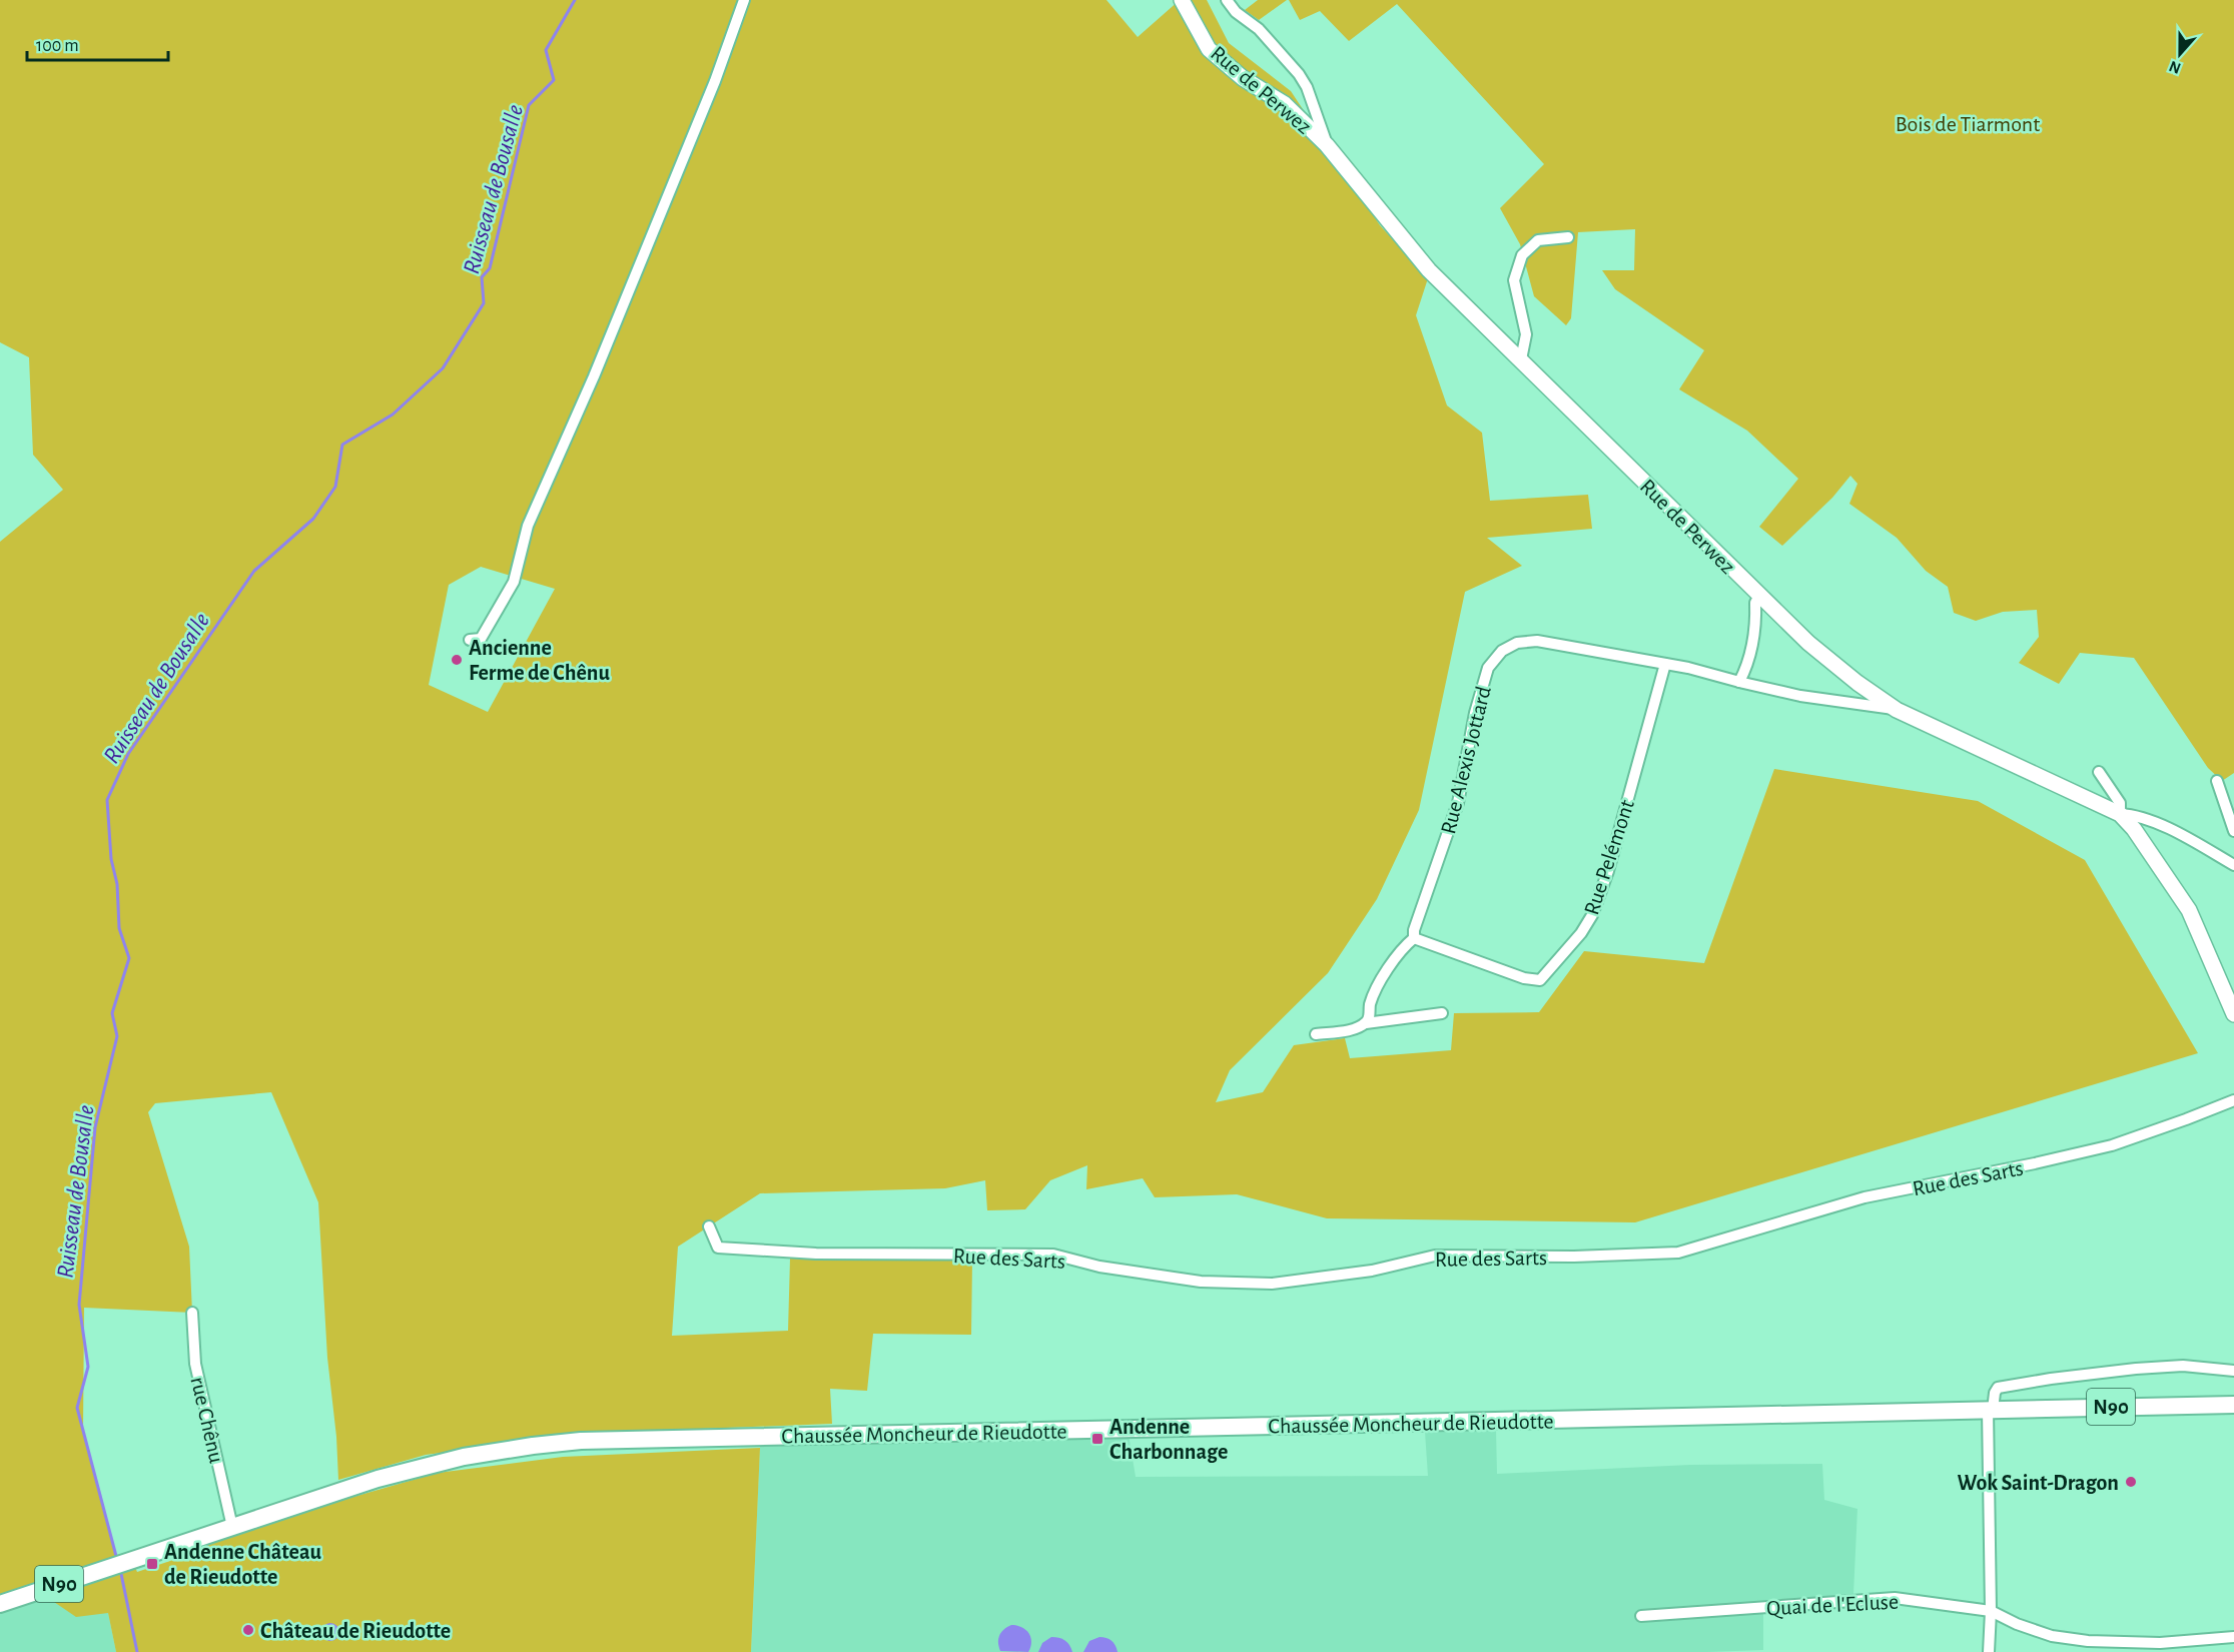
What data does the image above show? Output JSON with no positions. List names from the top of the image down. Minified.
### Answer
{"streets":{"main road":["N90","Chaussée Moncheur de Rieudotte"],"street":["Rue de Perwez","Rue Alexis Jottard","Rue Pelémont","Rue des Sarts","rue Chênu","Quai de l'Ecluse"]},"crossings":[["Rue Alexis Jottard","Rue Pelémont"],["N90","rue Chênu"],["N90","Chaussée Moncheur de Rieudotte"],["rue Chênu","Chaussée Moncheur de Rieudotte"]],"water":["Ruisseau de Bousalle"],"parks":["Bois de Tiarmont"],"places":{"other":["Ancienne Ferme de Chênu","Wok Saint-Dragon","Château de Rieudotte"],"transit":["Andenne Charbonnage","Andenne Château de Rieudotte"]},"scale_bar":"100 m","north":"bottom"}
